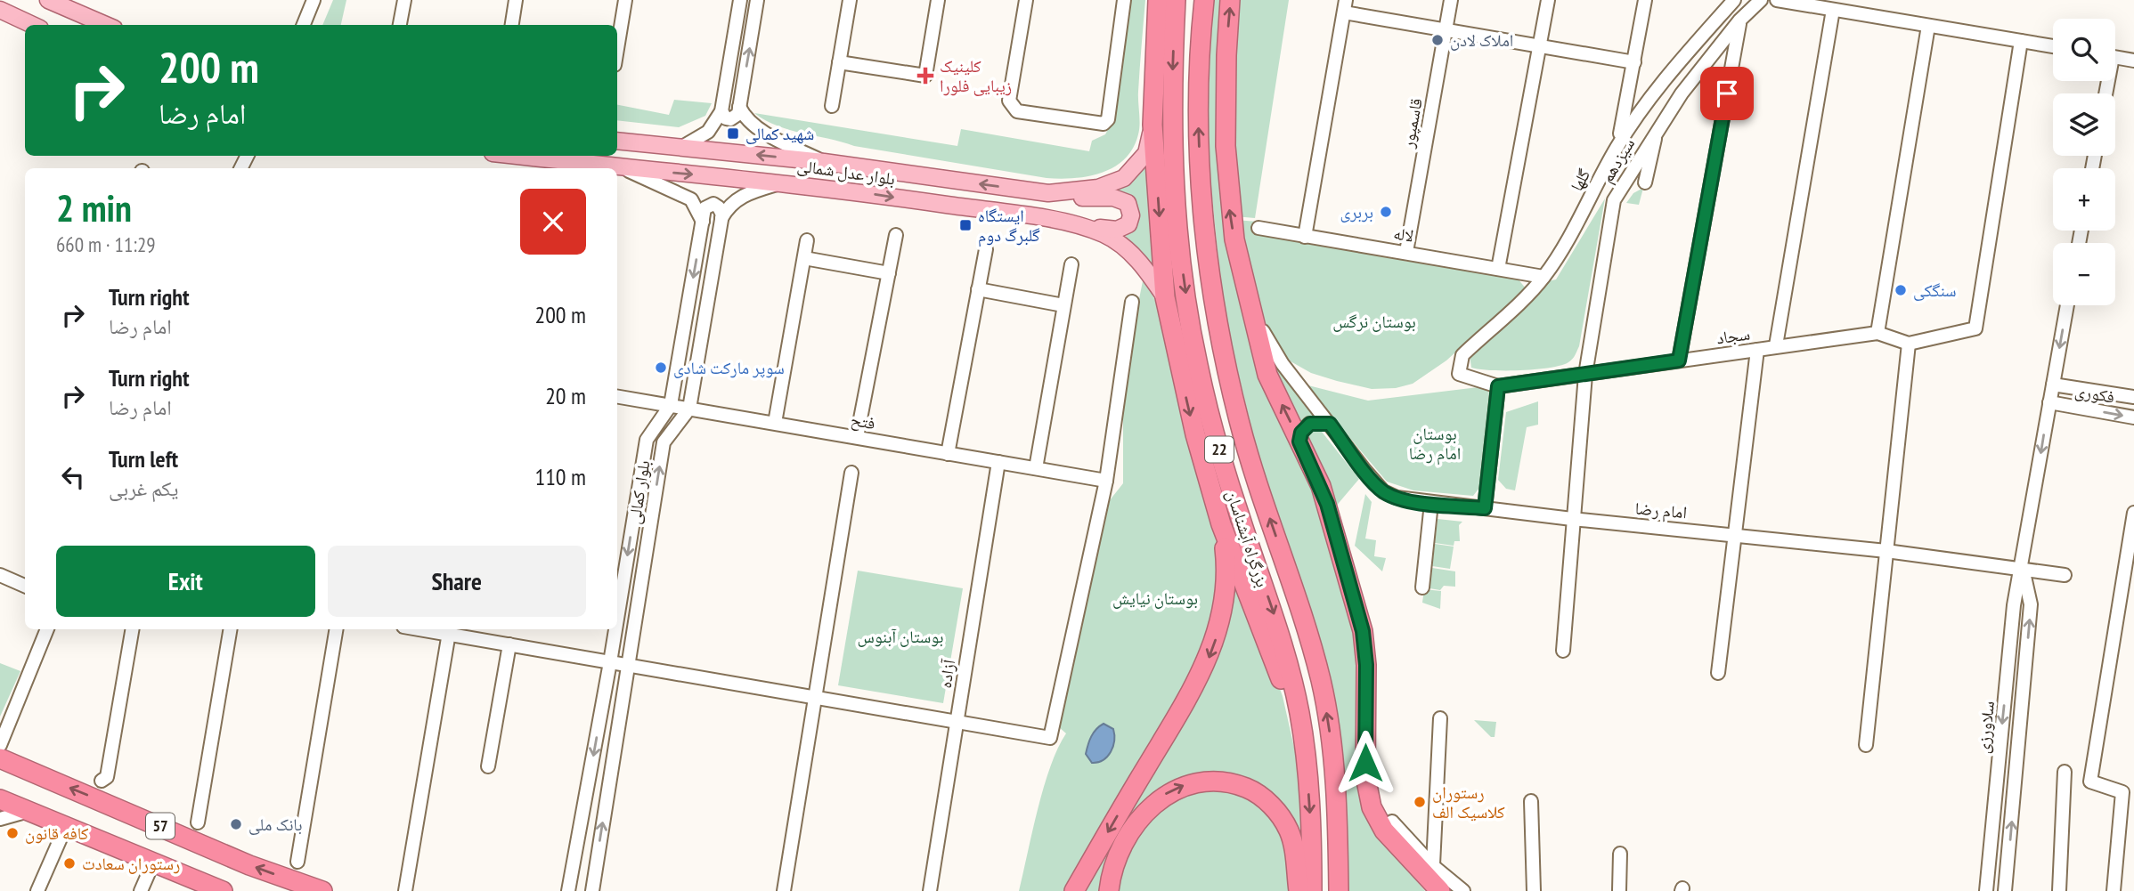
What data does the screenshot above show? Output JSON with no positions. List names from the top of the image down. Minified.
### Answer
{"streets":{"highway":["22","بزرگراه آبشناسان","57"],"main road":["بلوار عدل شمالی"],"street":["قاسمپور","سیزدهم","گلها","لاله","سجاد","فکوری","فتح","بلوار کمالی","امام رضا","آزاده","سلاورزی"]},"crossings":[["قاسمپور","لاله"],["سیزدهم","سجاد"],["سیزدهم","امام رضا"],["گلها","لاله"],["گلها","سجاد"],["فکوری","سلاورزی"],["فتح","بلوار کمالی"],["فتح","آزاده"],["امام رضا","سلاورزی"]],"parks":["بوستان نرگس","بوستان امام رضا","بوستان نیایش","بوستان آبنوس"],"places":{"other":["املاک لادن","بربری","سنگکی","سوپر مارکت شادی","رستوران کلاسیک الف","بانک ملی","کافه قانون","رستوران سعادت"],"health":["کلینیک زیبایی فلورا"],"transit":["شهید کمالی","ایستگاه گلبرگ دوم"]},"page":{"map_buttons":["+","−"],"turn":["200 m","امام رضا"],"heading":["2 min","660 m · 11:29"],"list":[{"name":"Turn right","note":"امام رضا","value":"200 m"},{"name":"Turn right","note":"امام رضا","value":"20 m"},{"name":"Turn left","note":"یکم غربی","value":"110 m"}],"buttons":["Exit","Share"]}}
